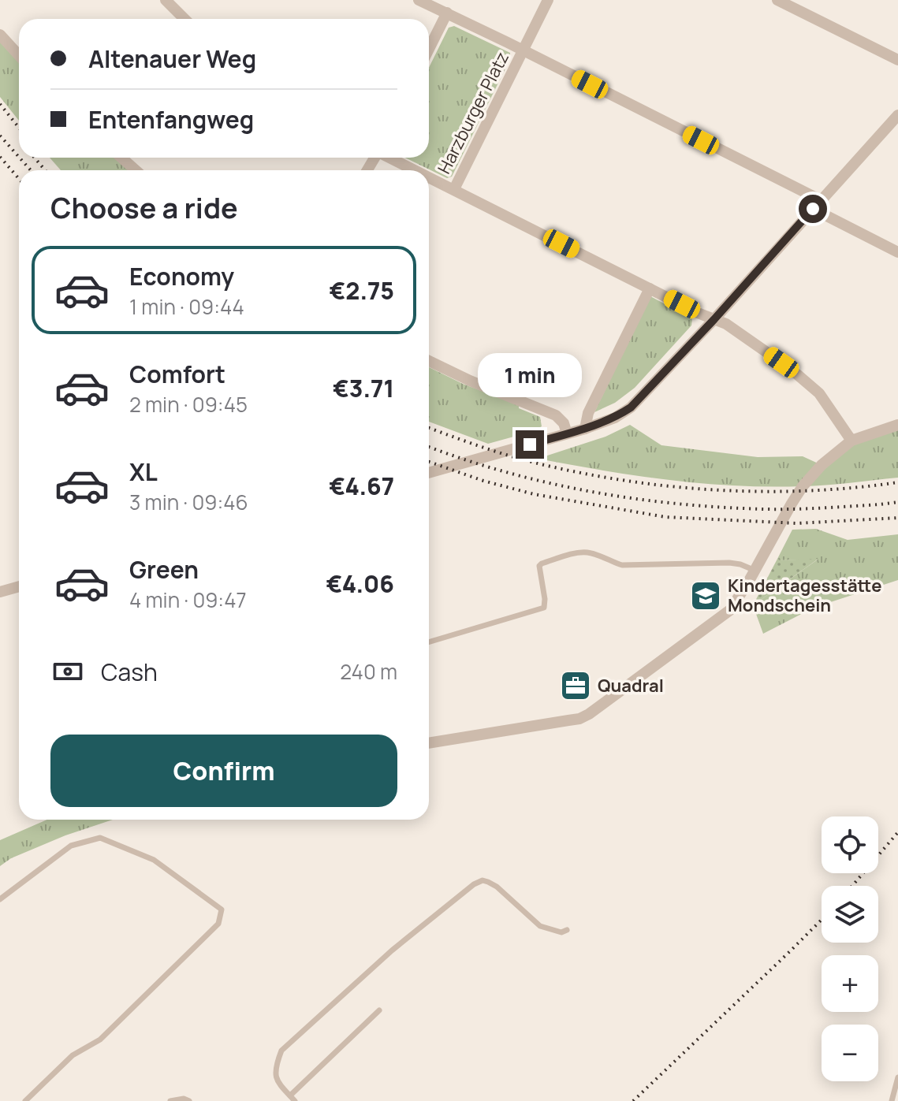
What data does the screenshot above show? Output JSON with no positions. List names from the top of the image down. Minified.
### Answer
{"streets":{"street":["Harzburger Platz"]},"places":{"school or university":["Kindertagesstätte Mondschein"],"office":["Quadral"]},"page":{"banner":["Altenauer Weg","Entenfangweg"],"heading":"Choose a ride","list":[{"name":"Economy","note":"1 min · 09:44","value":"€2.75"},{"name":"Comfort","note":"2 min · 09:45","value":"€3.71"},{"name":"XL","note":"3 min · 09:46","value":"€4.67"},{"name":"Green","note":"4 min · 09:47","value":"€4.06"}],"bubble":"1 min","pay":["Cash","240 m"],"buttons":"Confirm","map_buttons":["+","−"]}}
